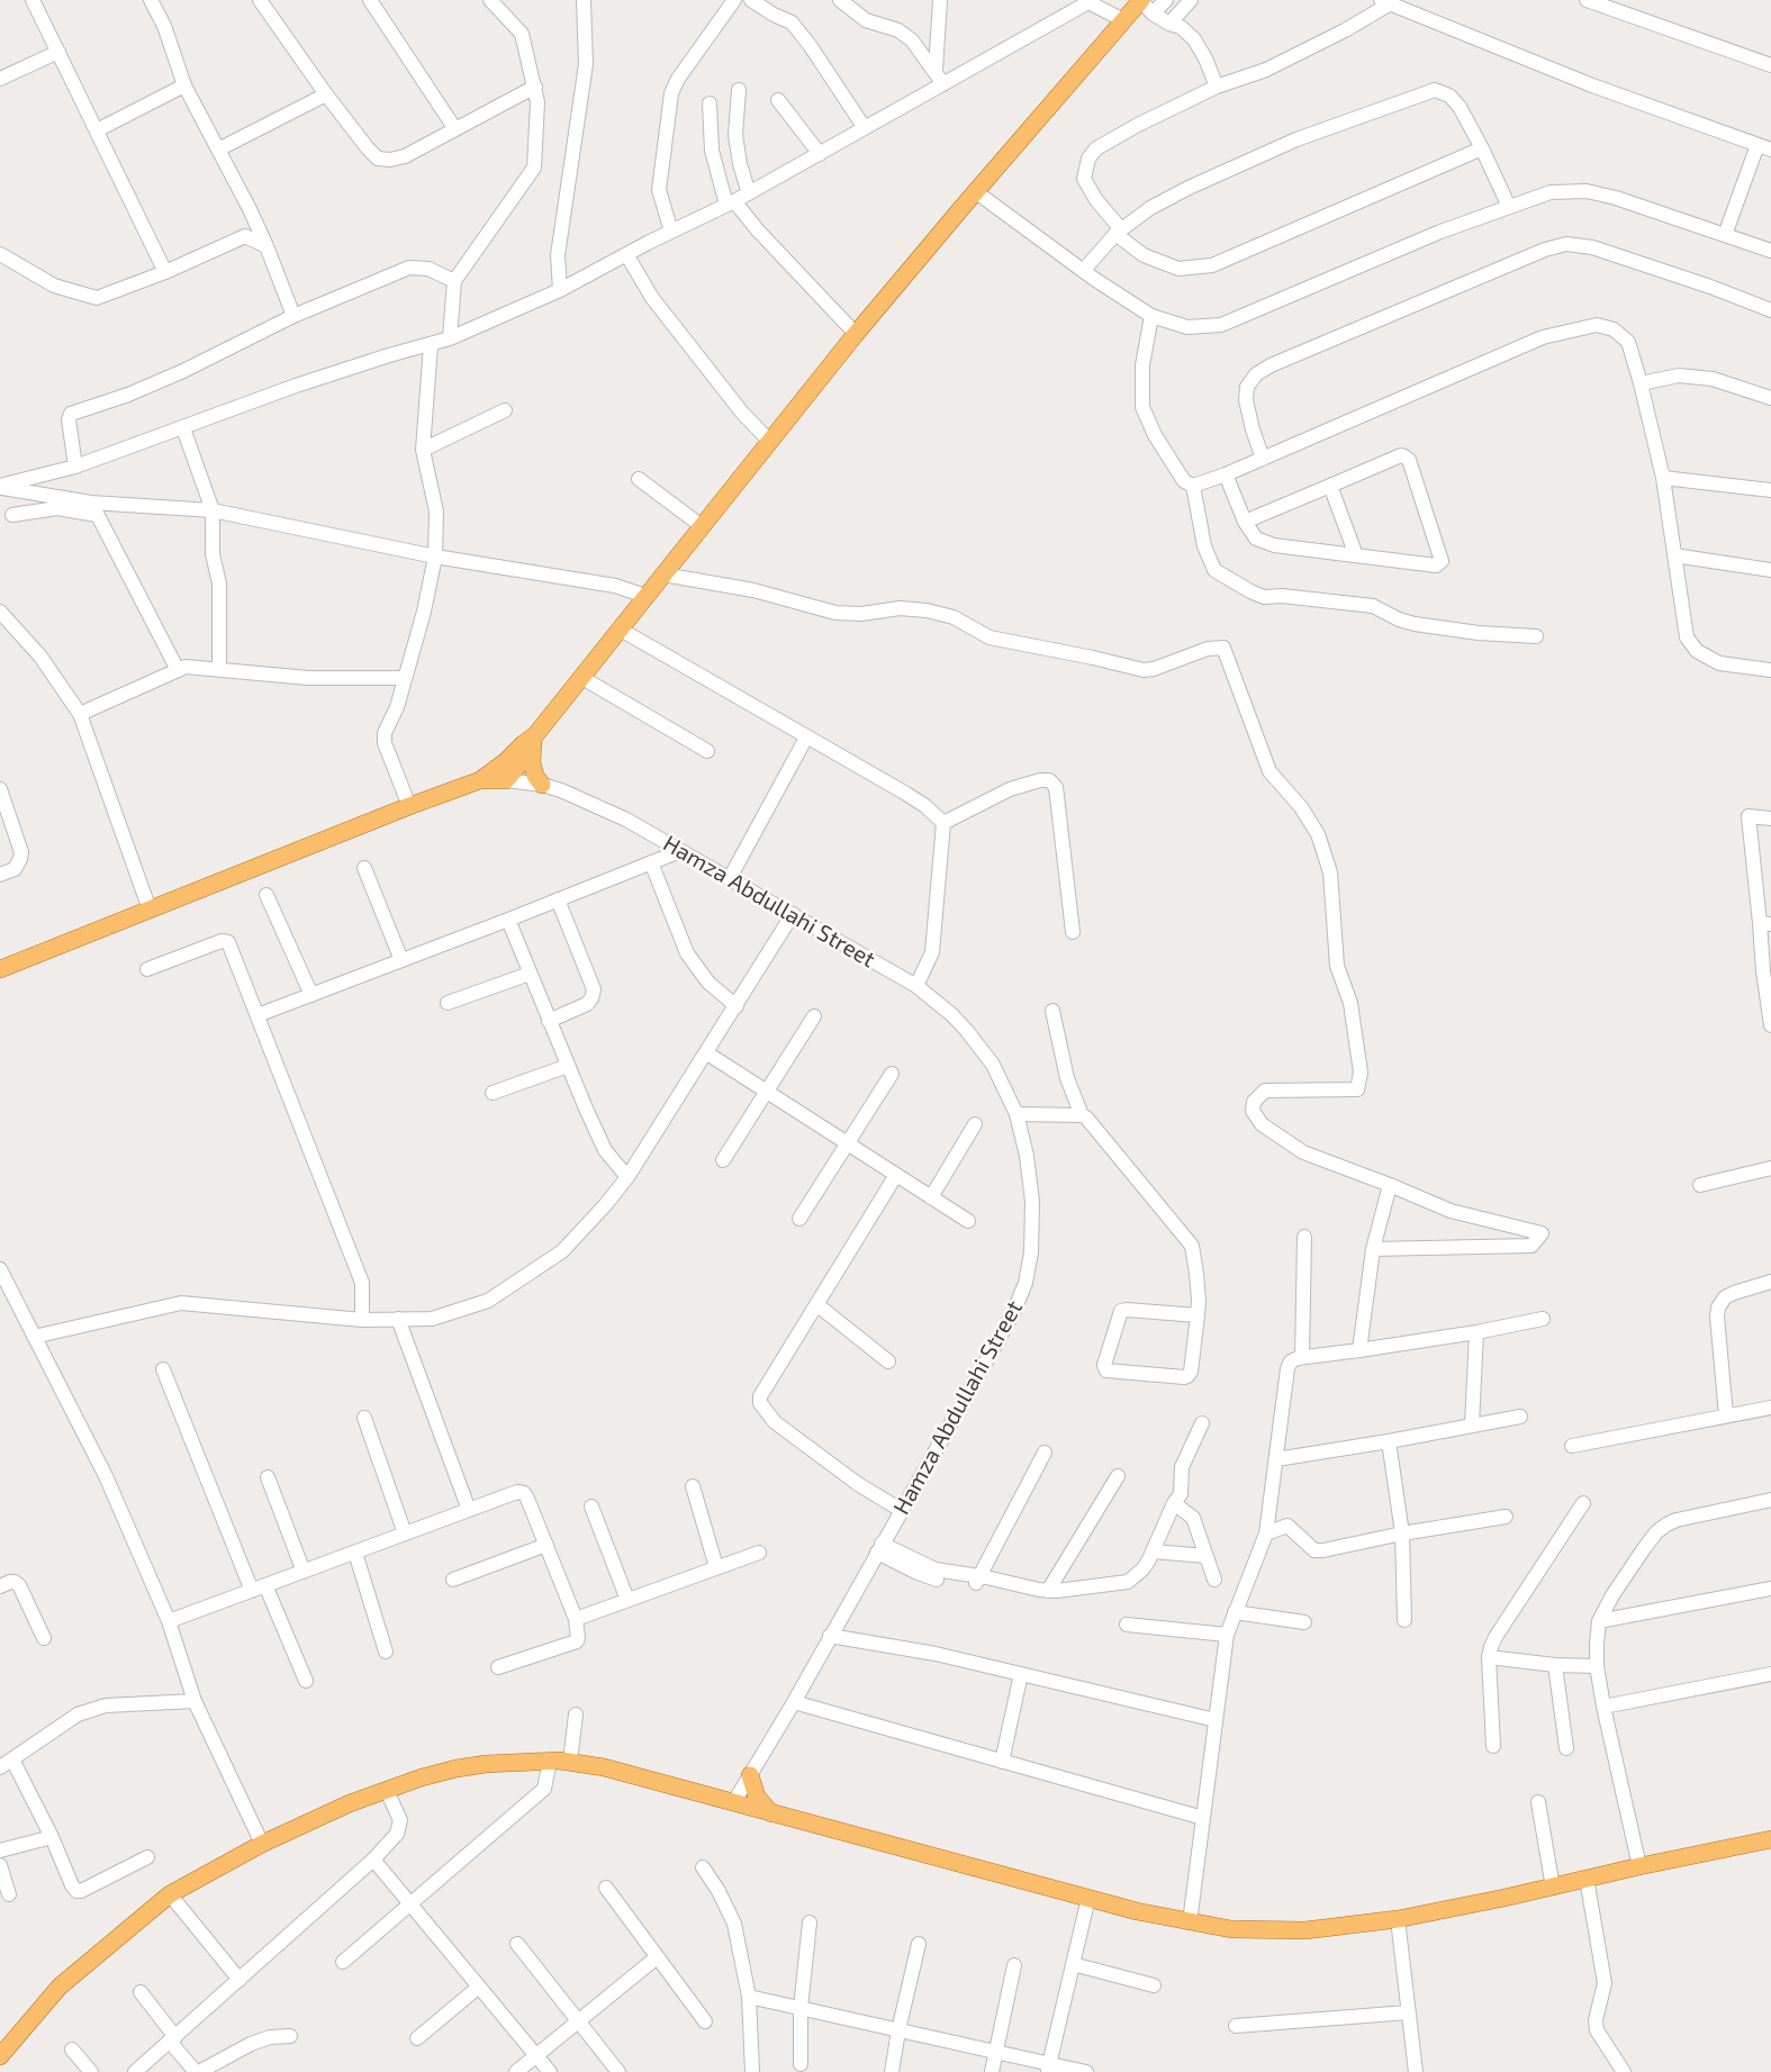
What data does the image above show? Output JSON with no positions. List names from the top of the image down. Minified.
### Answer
{"streets":{"street":["Hamza Abdullahi Street"]}}
